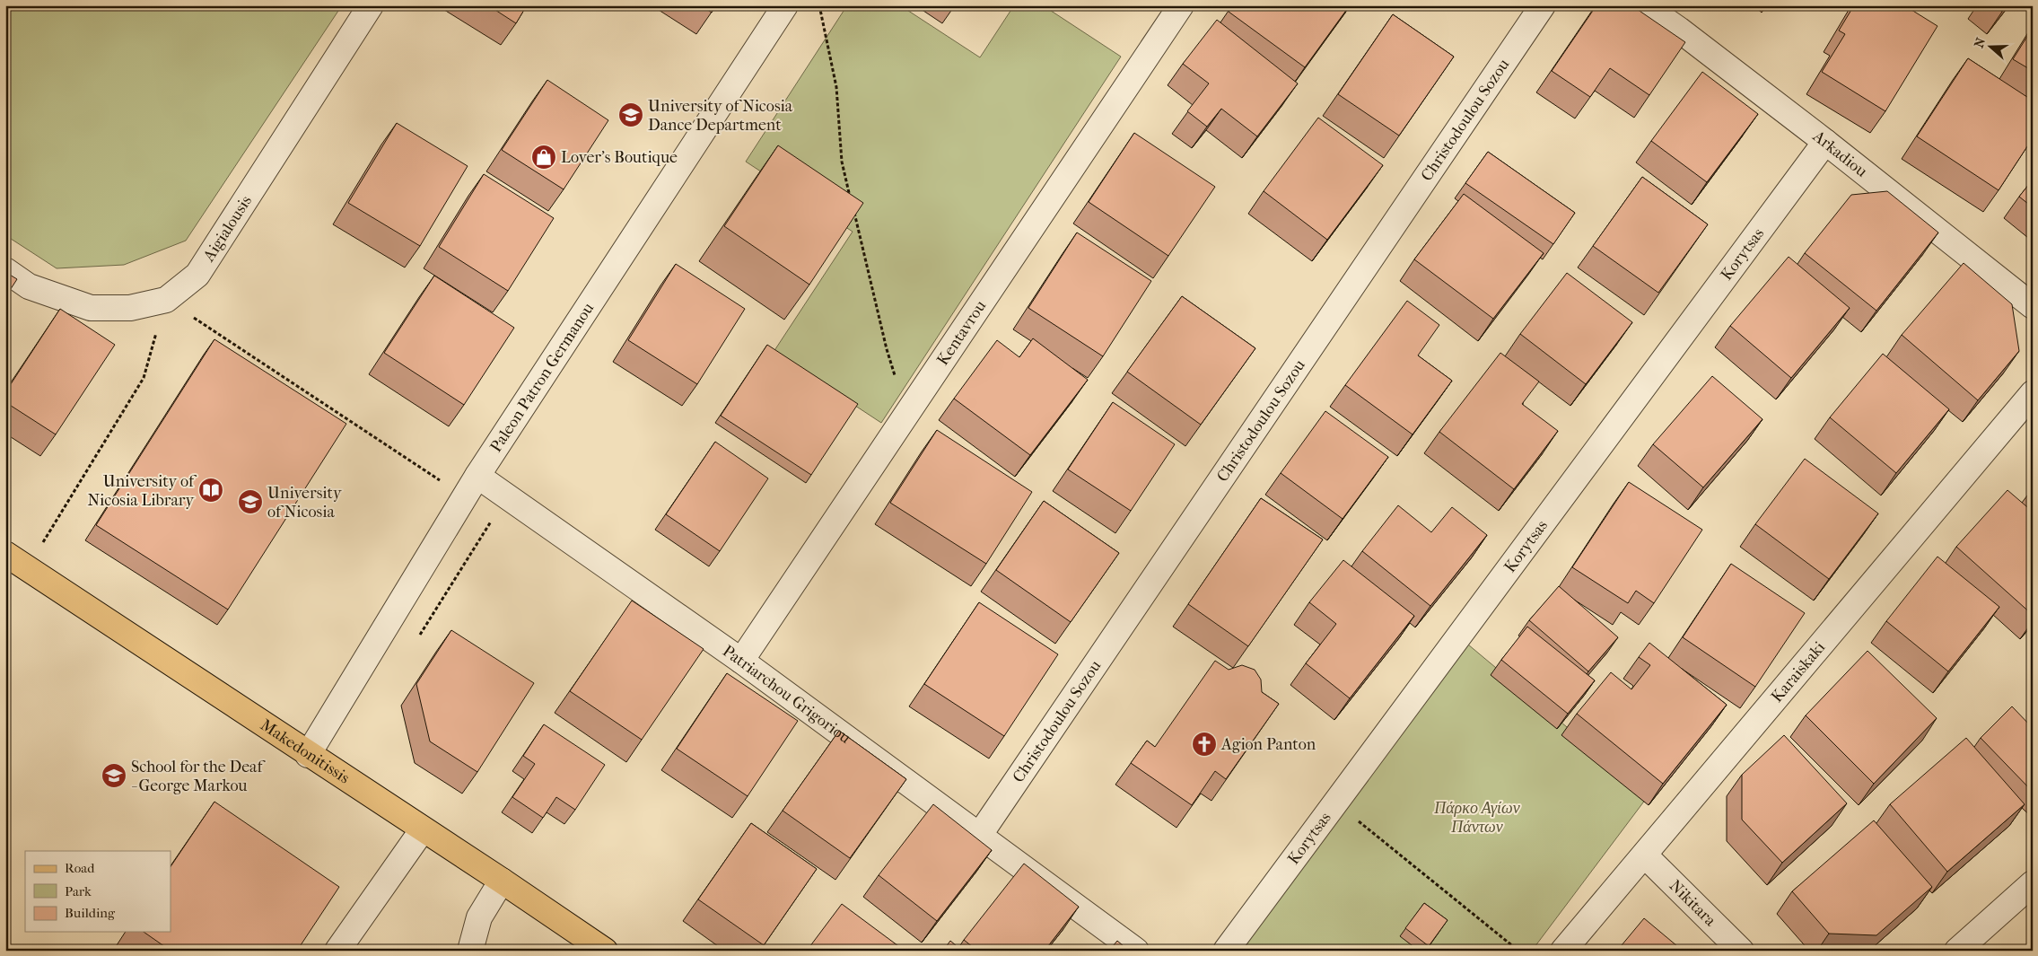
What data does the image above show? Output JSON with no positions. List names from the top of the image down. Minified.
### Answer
{"streets":{"main road":["Makedonitissis"],"street":["Christodoulou Sozou","Arkadiou","Aigialousis","Korytsas","Kentavrou","Paleon Patron Germanou","Karaiskaki","Patriarchou Grigoriou","Nikitara"]},"crossings":[["Christodoulou Sozou","Patriarchou Grigoriou"],["Arkadiou","Korytsas"],["Kentavrou","Patriarchou Grigoriou"],["Paleon Patron Germanou","Patriarchou Grigoriou"],["Paleon Patron Germanou","Makedonitissis"],["Karaiskaki","Nikitara"]],"parks":["Πάρκο Αγίων Πάντων"],"places":{"school or university":["University of Nicosia Dance Department","University of Nicosia","School for the Deaf - George Markou"],"shop":["Lover's Boutique"],"library":["University of Nicosia Library"],"church":["Agion Panton"]},"legend":["Road","Park","Building"],"north":"left"}
